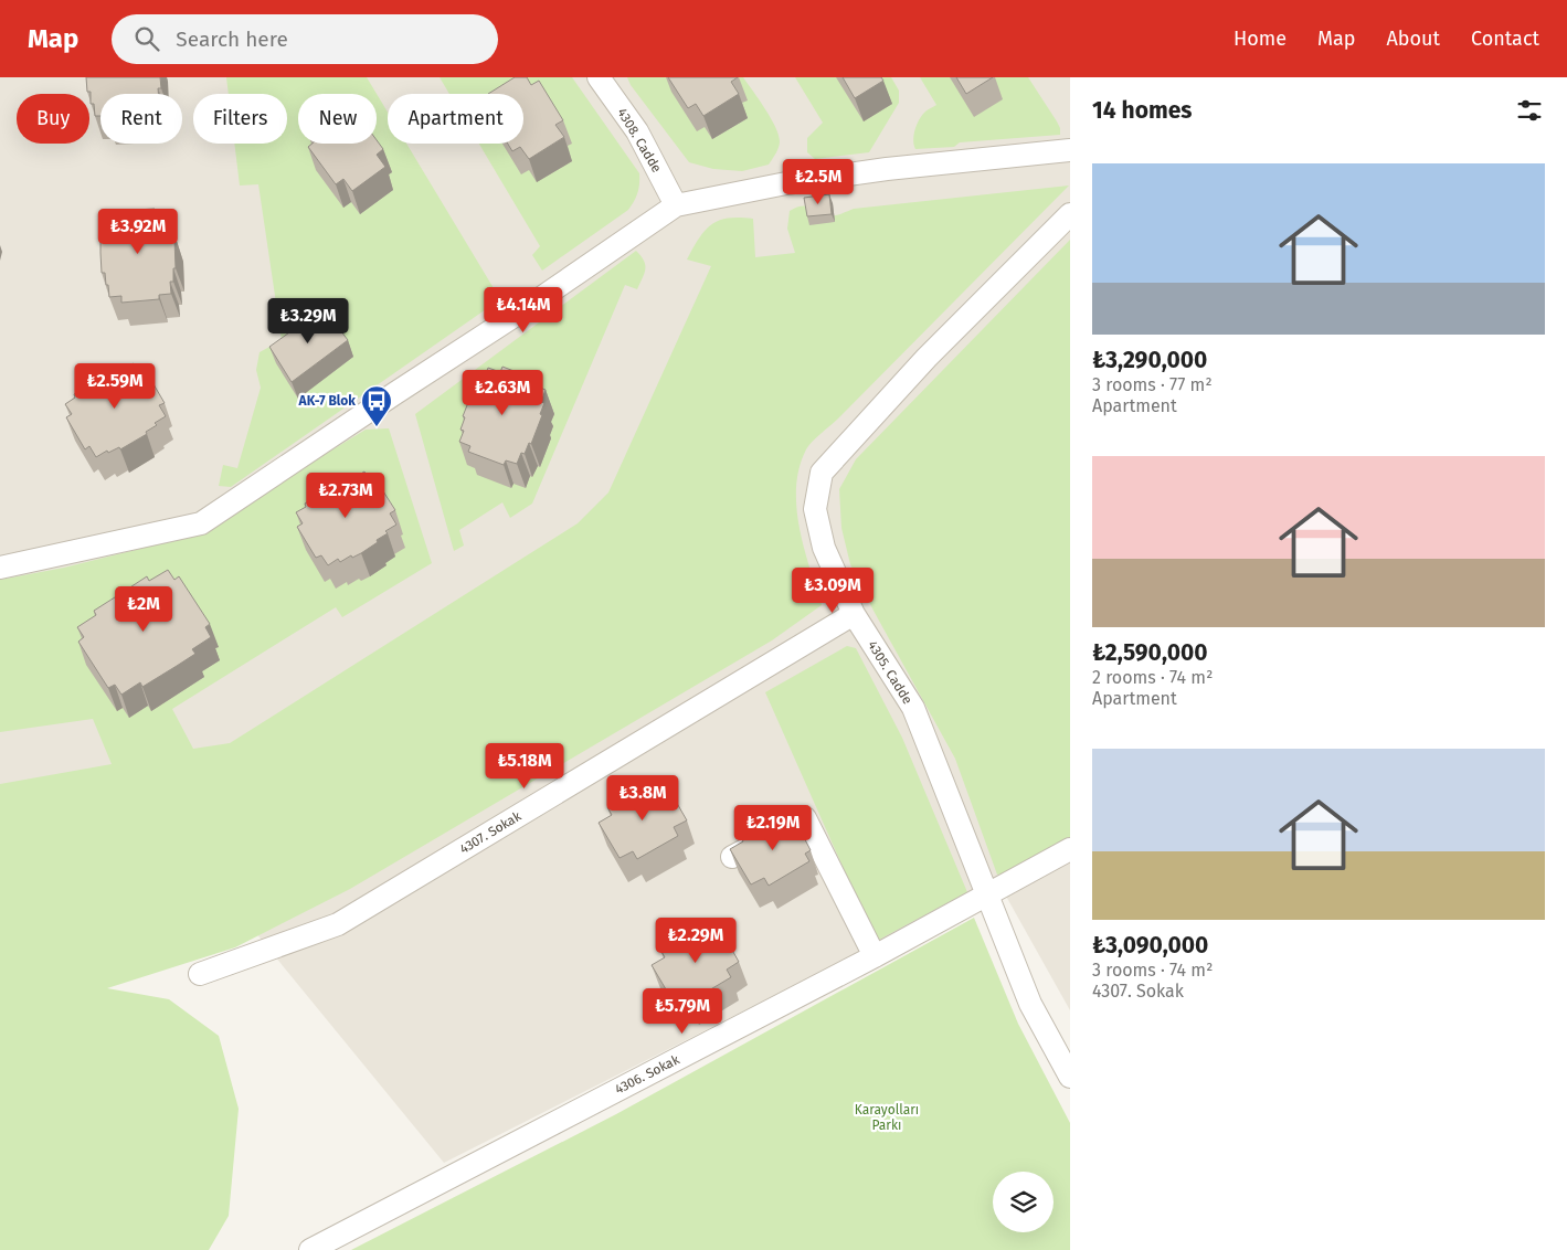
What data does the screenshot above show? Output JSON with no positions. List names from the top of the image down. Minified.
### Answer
{"streets":{"street":["4308. Cadde","4305. Cadde","4307. Sokak","4306. Sokak"]},"crossings":[["4305. Cadde","4307. Sokak"],["4305. Cadde","4306. Sokak"]],"parks":["Karayolları Parkı"],"places":{"bus stop":["AK-7 Blok"]},"page":{"header":"Map","search":"Search here","nav":["Home","Map","About","Contact"],"heading":"14 homes","chip":["Buy","Rent","Filters","New","Apartment"],"list":[{"name":"₺3,290,000","note":"3 rooms · 77 m² · Apartment"},{"name":"₺2,590,000","note":"2 rooms · 74 m² · Apartment"},{"name":"₺3,090,000","note":"3 rooms · 74 m² · 4307. Sokak"}],"price":["₺2.5M","₺3.92M","₺4.14M","₺3.29M","₺2.59M","₺2.63M","₺2.73M","₺3.09M","₺2M","₺5.18M","₺3.8M","₺2.19M","₺2.29M","₺5.79M"]}}
